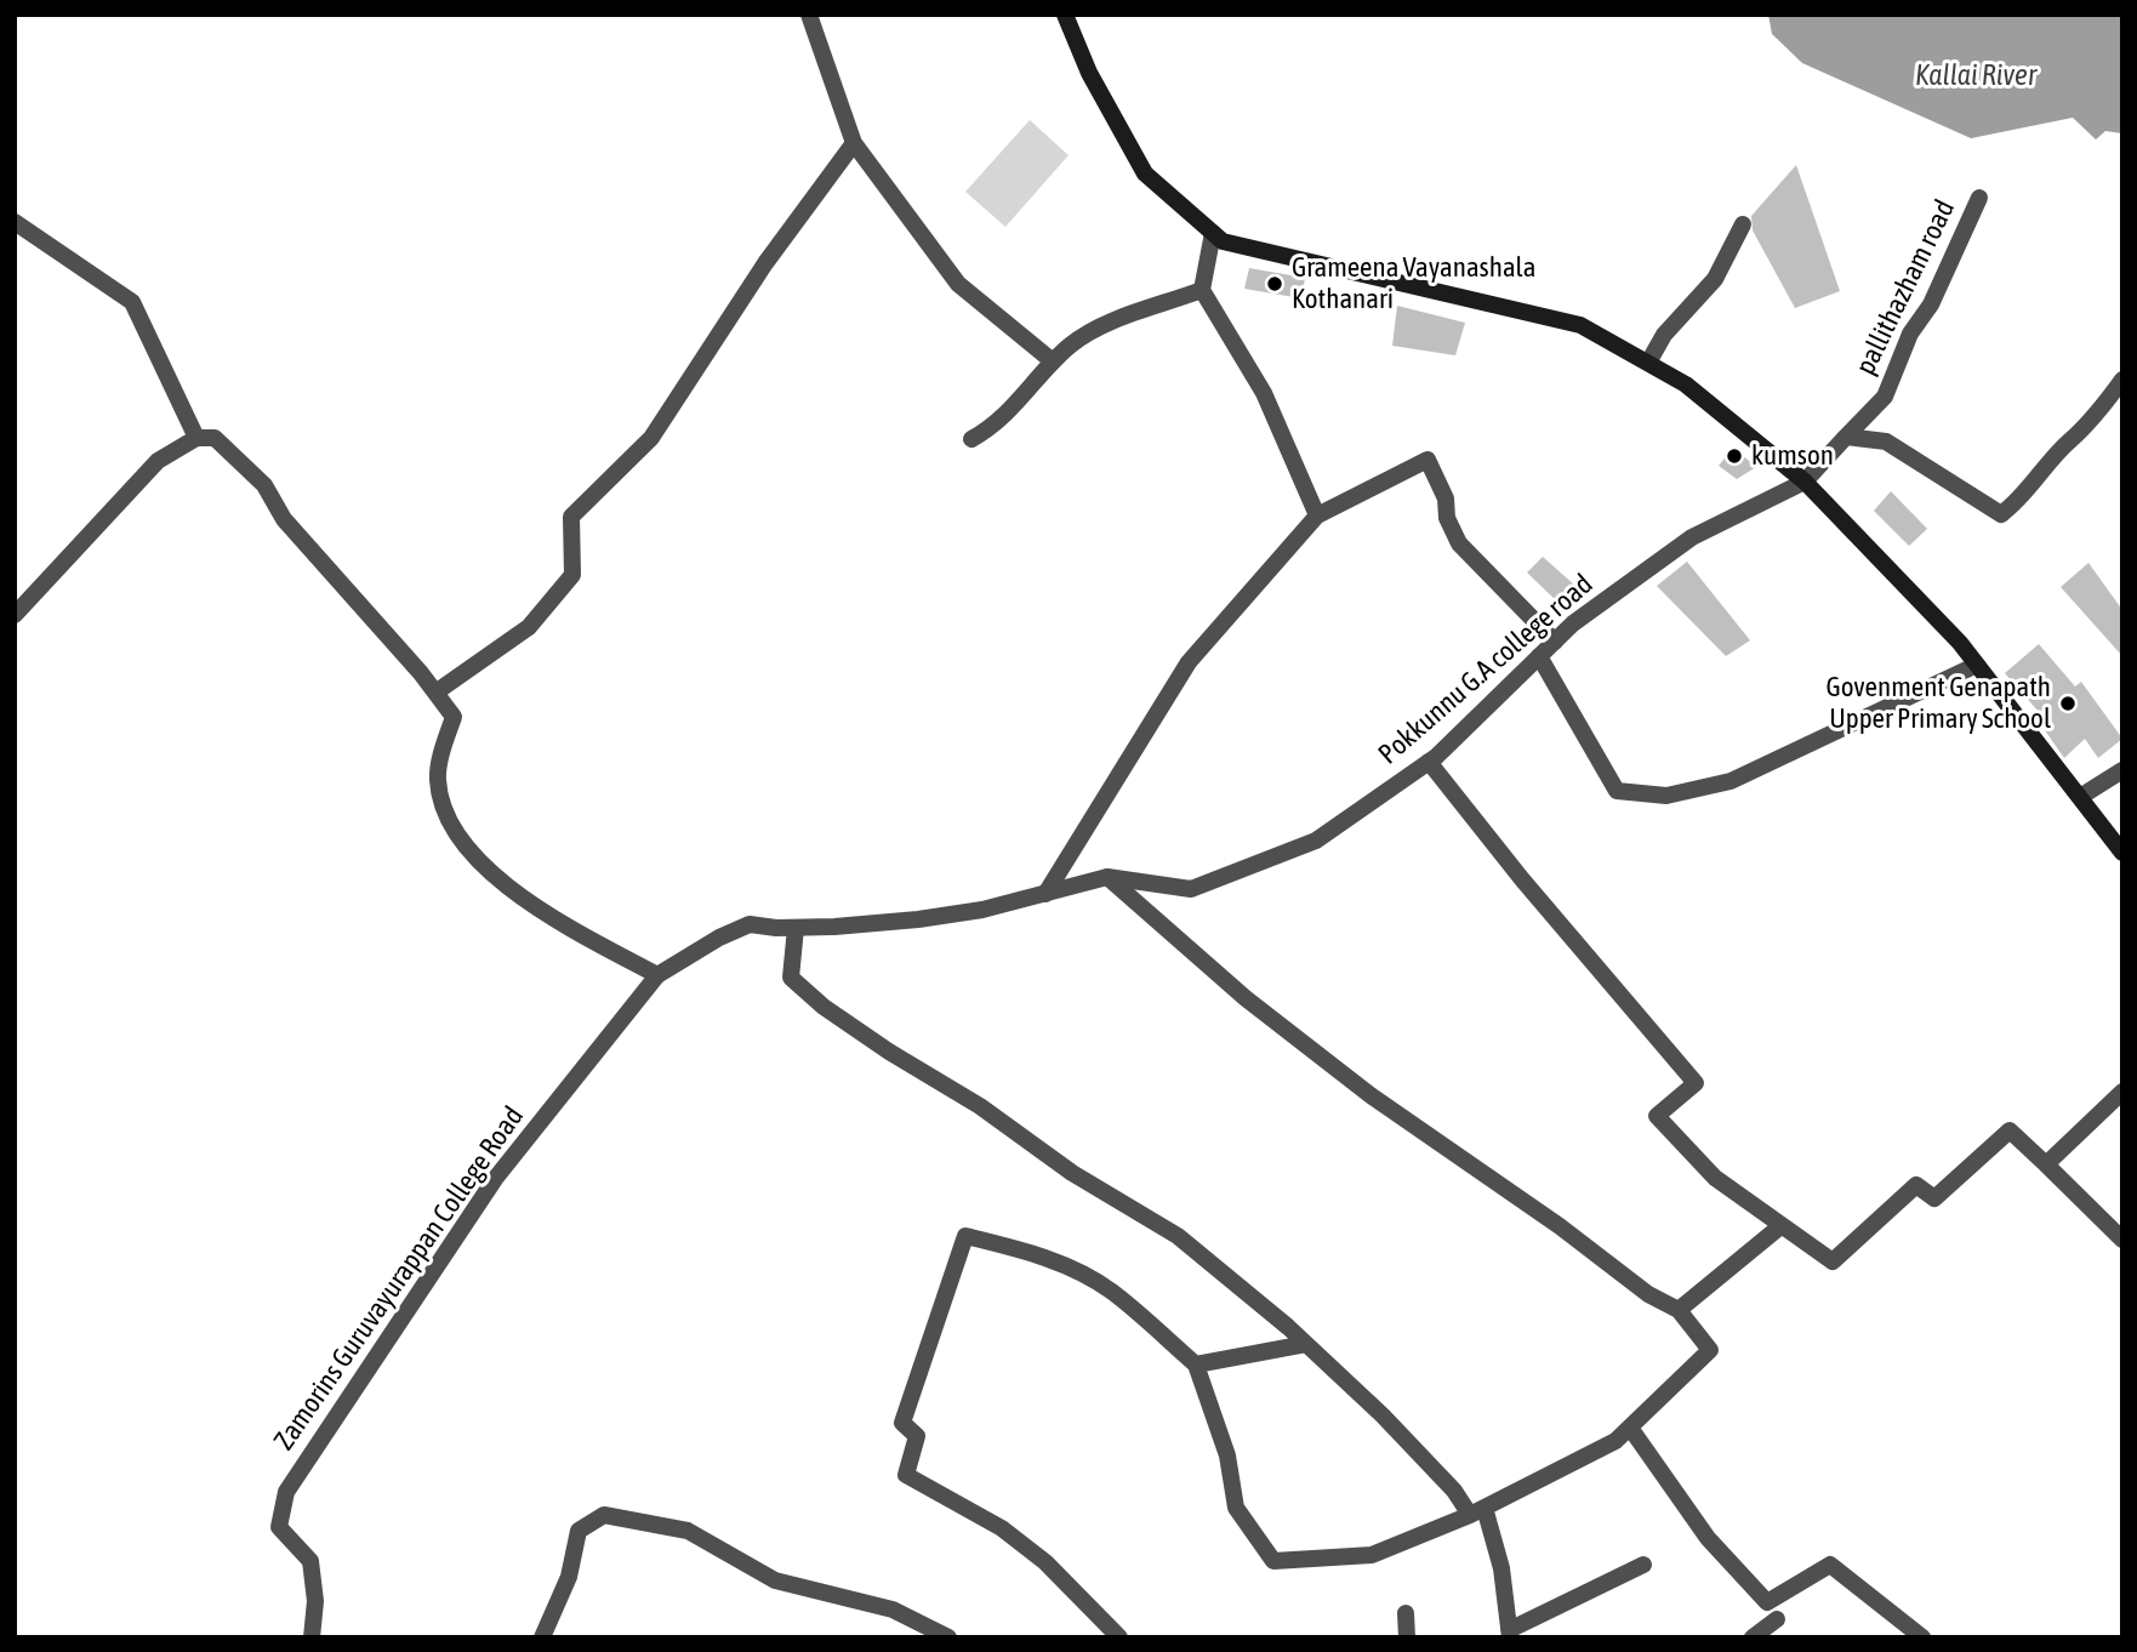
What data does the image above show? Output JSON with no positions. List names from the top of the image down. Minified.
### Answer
{"streets":{"street":["pallithazham road","Pokkunnu G.A college road","Zamorins Guruvayurappan College Road"]},"crossings":[["pallithazham road","Pokkunnu G.A college road"],["Pokkunnu G.A college road","Zamorins Guruvayurappan College Road"]],"water":["Kallai River"],"places":["Grameena Vayanashala Kothanari","kumson","Govenment Genapath Upper Primary School"]}
